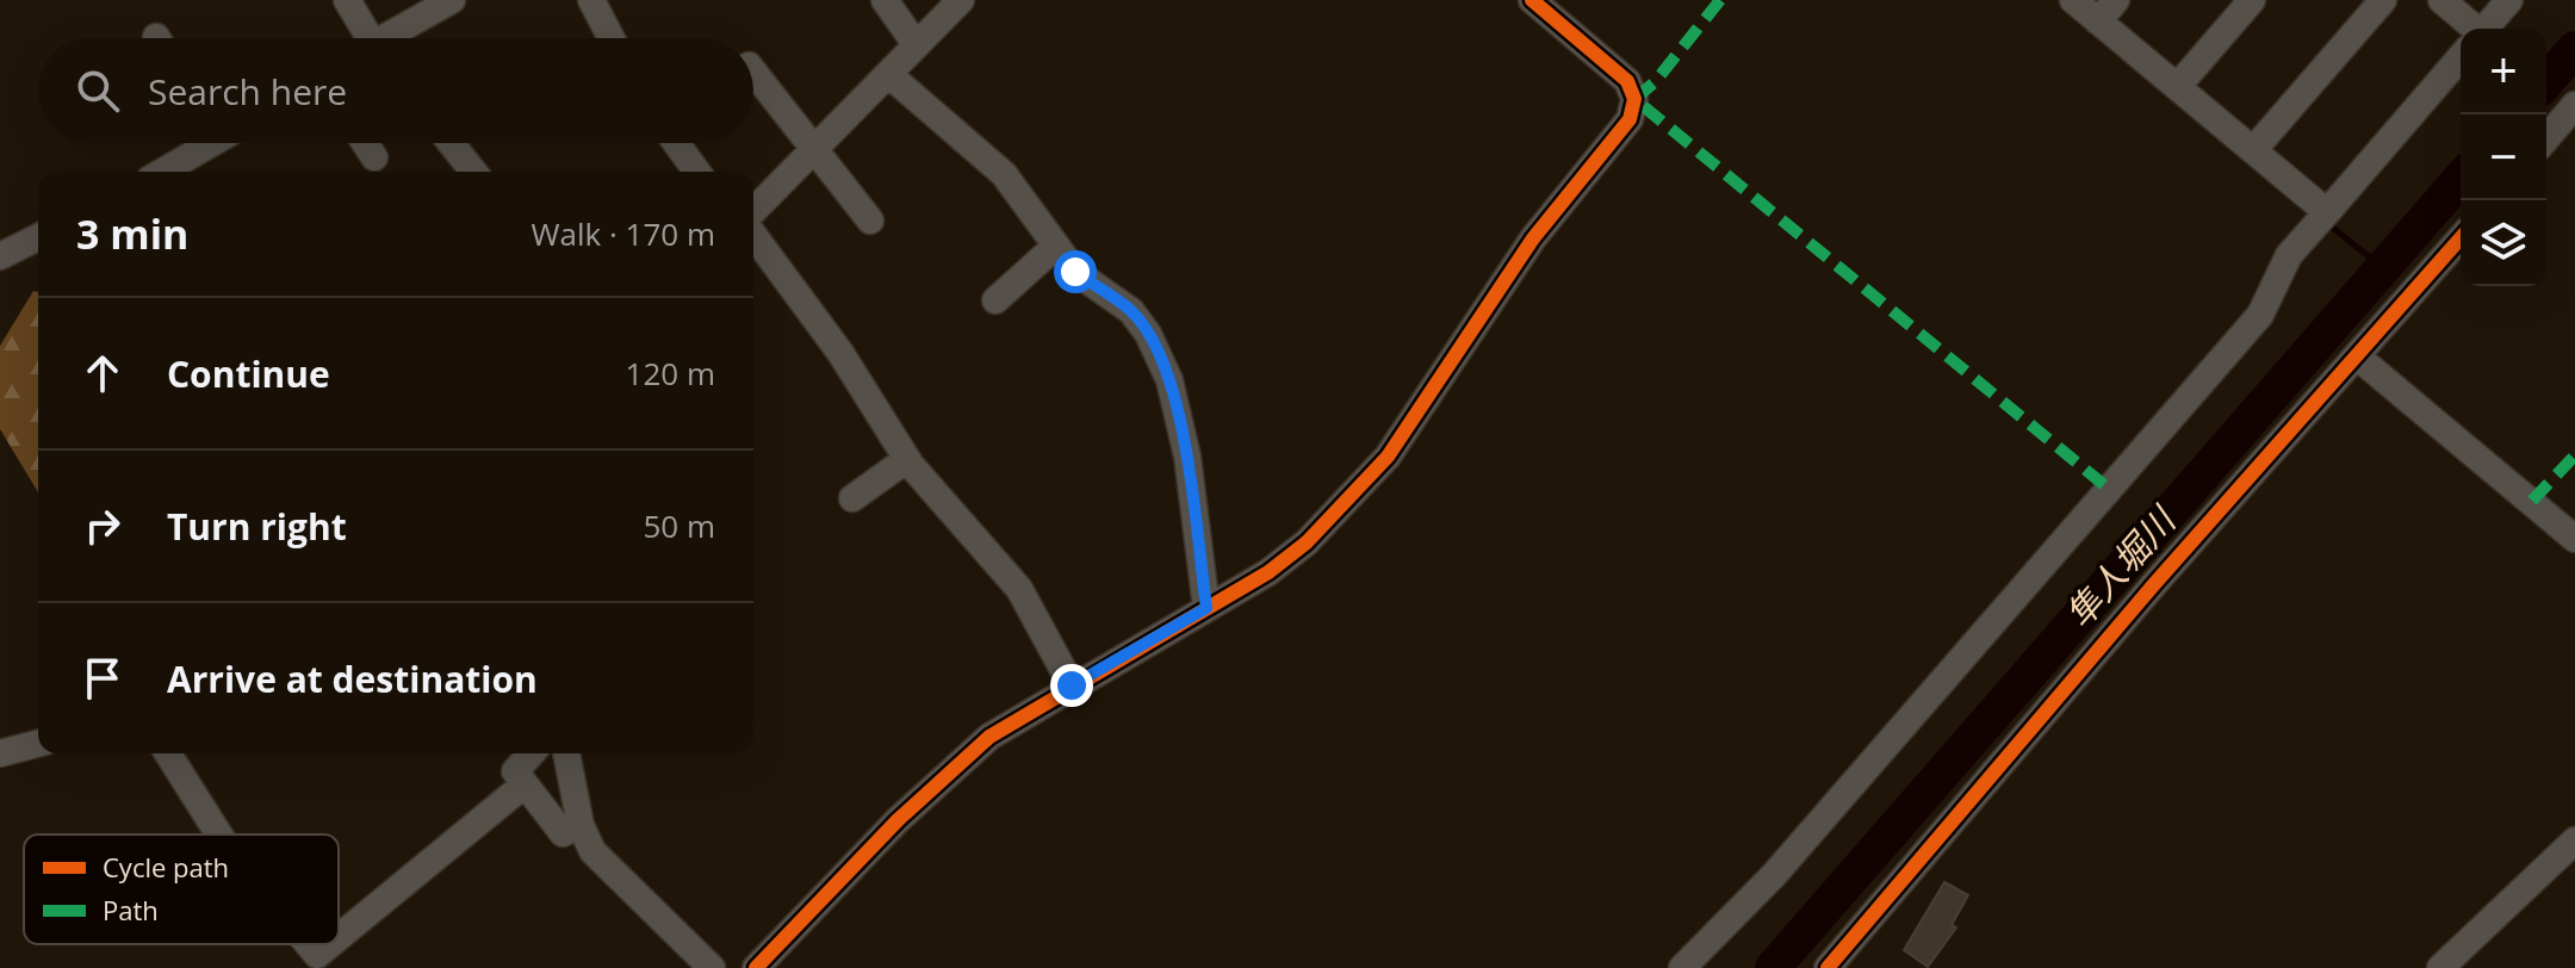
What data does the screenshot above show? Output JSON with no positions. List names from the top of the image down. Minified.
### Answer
{"water":["隼人堀川"],"legend":["Cycle path","Path"],"page":{"map_buttons":["+","−"],"search":"Search here","heading":["3 min","Walk · 170 m"],"list":[["Continue","120 m"],["Turn right","50 m"],"Arrive at destination"]}}
